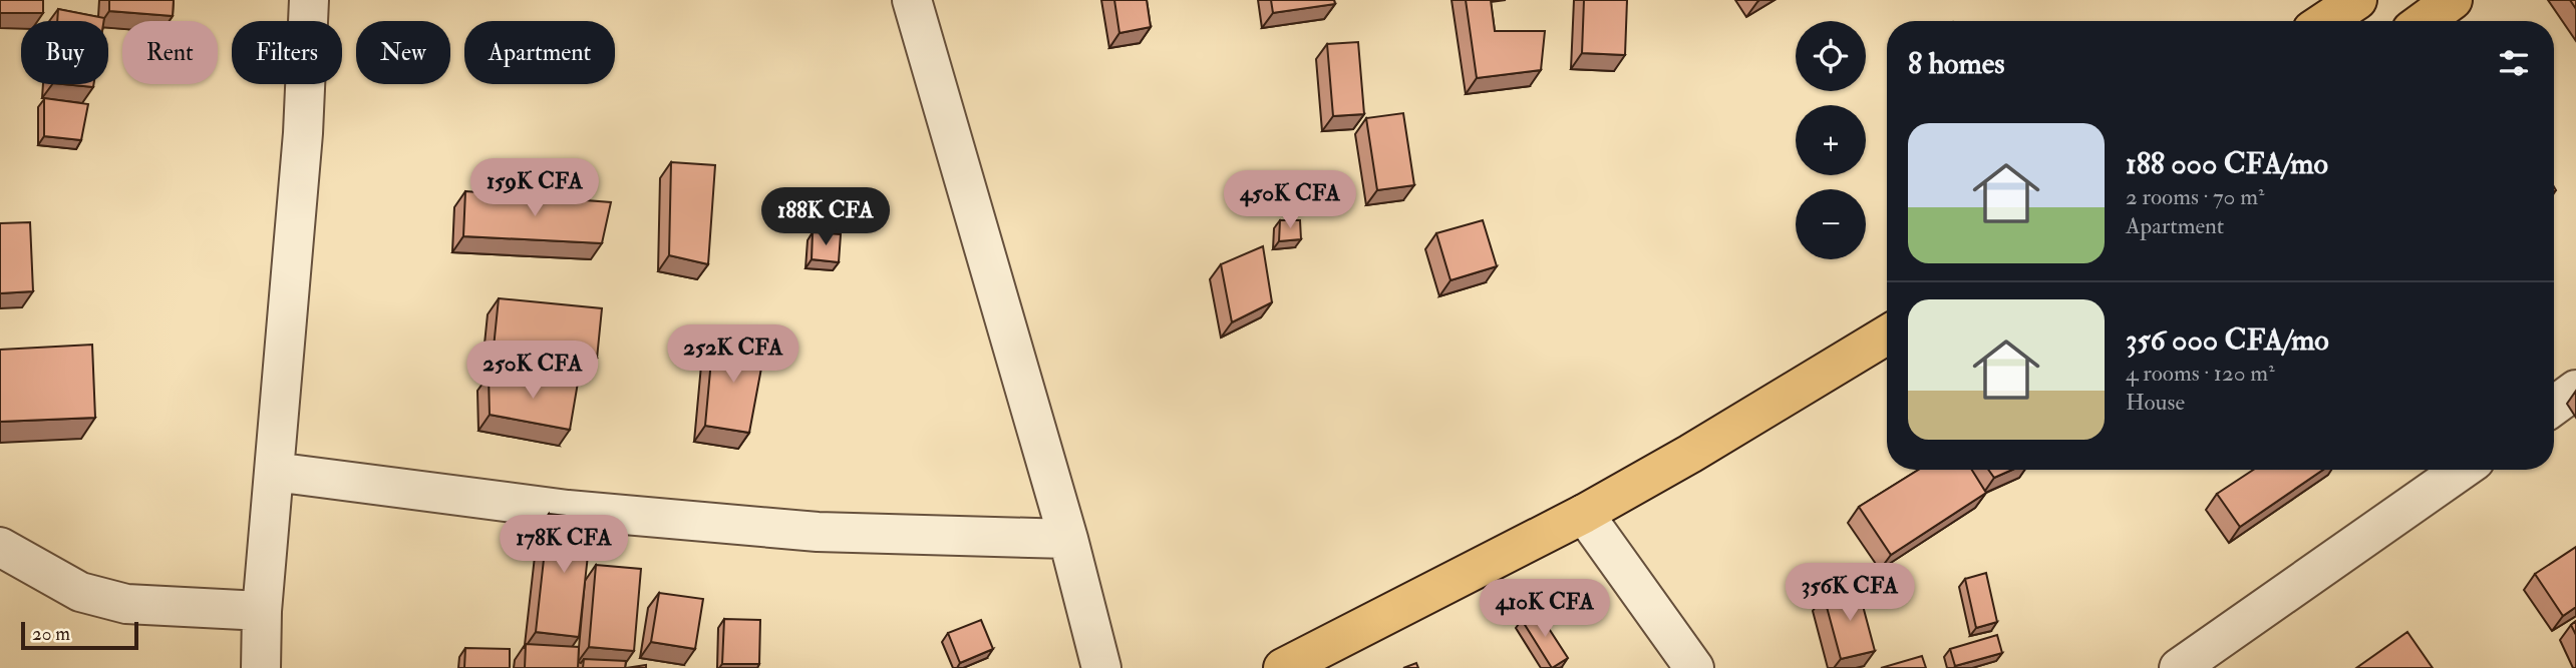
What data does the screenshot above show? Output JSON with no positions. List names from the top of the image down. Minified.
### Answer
{"scale_bar":"20 m","page":{"map_buttons":["+","−"],"chip":["Buy","Rent","Filters","New","Apartment"],"heading":"8 homes","list":[{"name":"188 000 CFA/mo","note":"2 rooms · 70 m² · Apartment"},{"name":"356 000 CFA/mo","note":"4 rooms · 120 m² · House"}],"price":["159K CFA","450K CFA","188K CFA","252K CFA","250K CFA","178K CFA","356K CFA","410K CFA"],"scale":"20 m"}}
